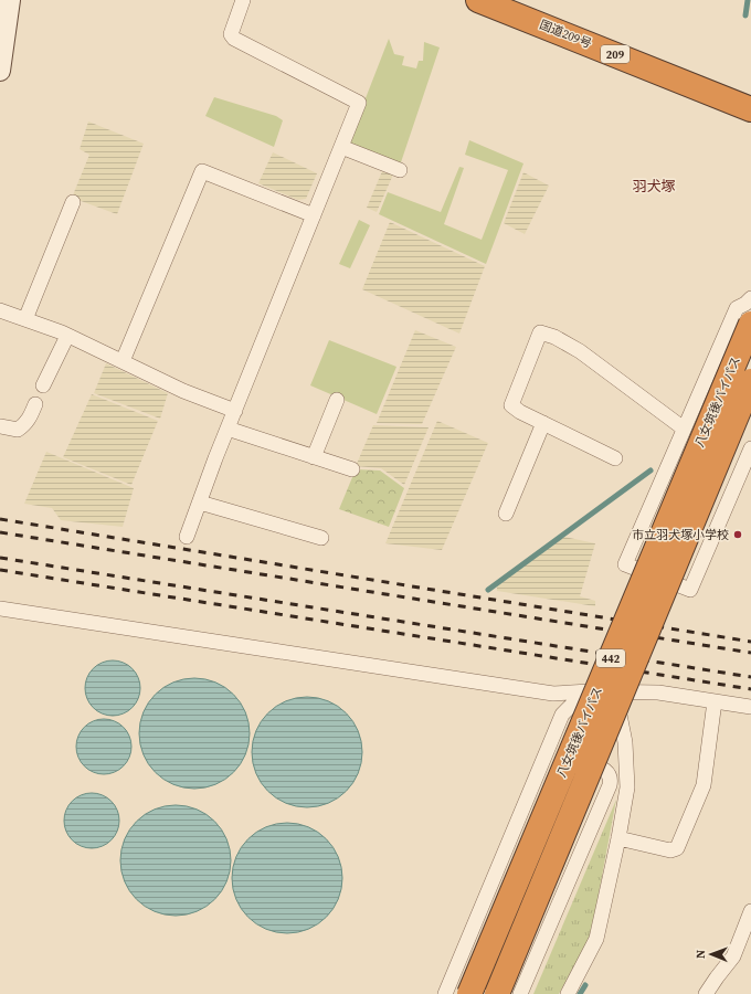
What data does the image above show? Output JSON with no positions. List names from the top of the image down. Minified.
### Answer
{"streets":{"highway":["国道209号","209","八女筑後バイパス","442"]},"districts":["羽犬塚"],"places":["市立羽犬塚小学校"],"north":"left"}
